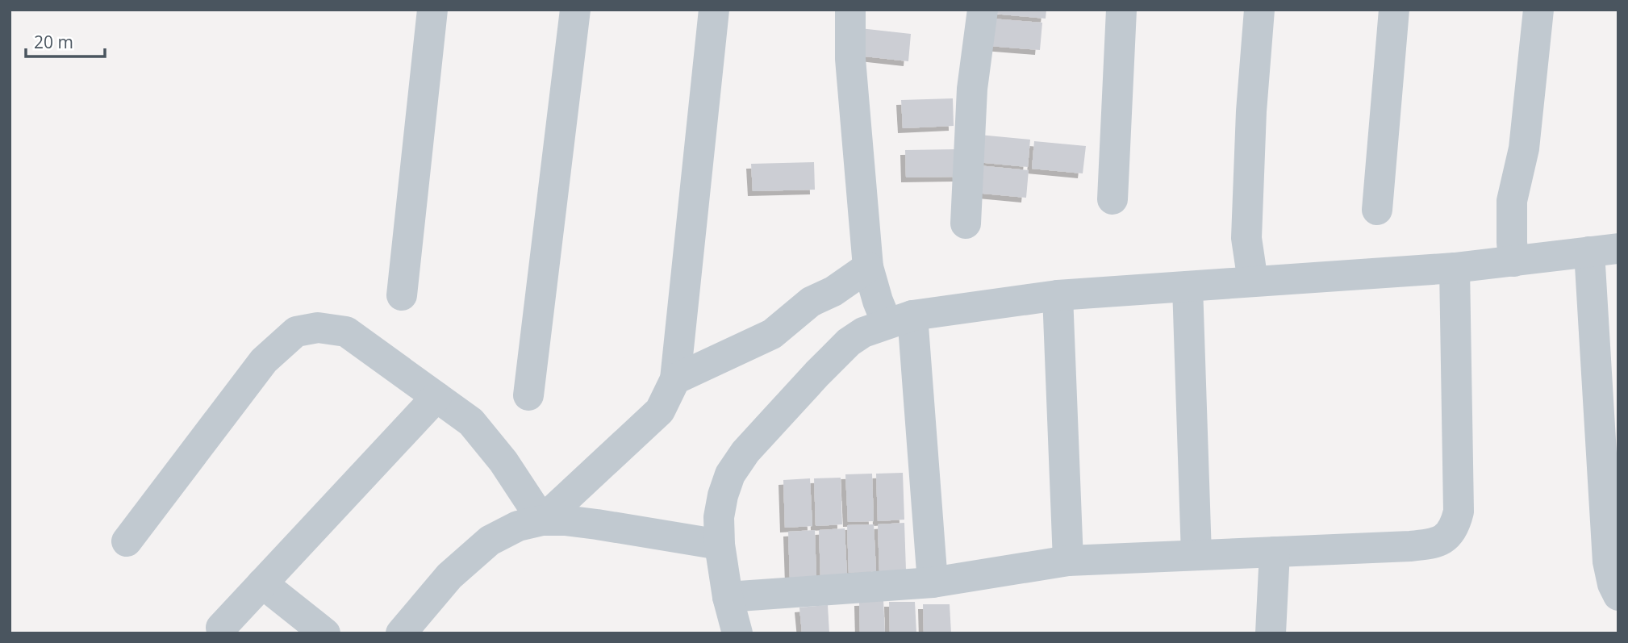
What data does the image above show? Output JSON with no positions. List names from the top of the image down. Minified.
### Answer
{"scale_bar":"20 m"}
